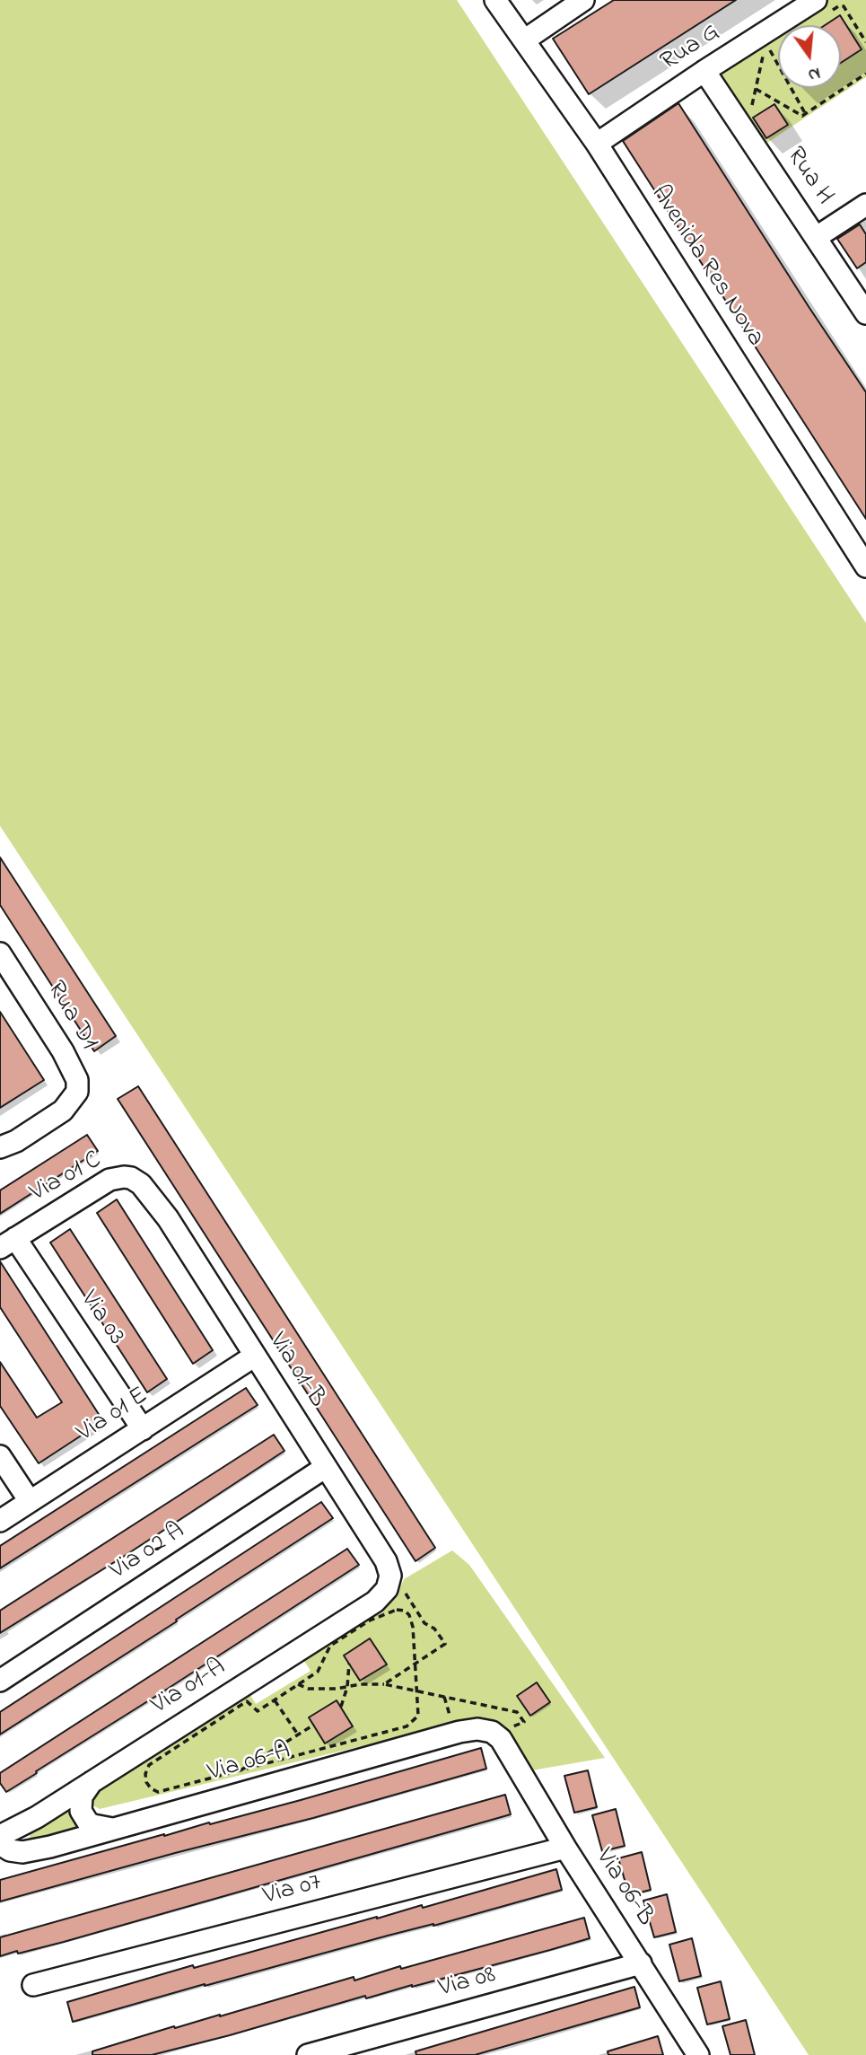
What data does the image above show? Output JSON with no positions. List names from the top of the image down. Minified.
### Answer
{"streets":{"street":["Rua G","Rua H","Avenida Res Nova","Rua D1","Via 01 C","Via 03","Via 01-B","Via 01 E","Via 02 A","Via 01-A","Via 06-A","Via 06-B","Via 07","Via 08"]},"crossings":[["Rua G","Rua H"],["Rua G","Avenida Res Nova"],["Via 01 C","Via 03"],["Via 01 C","Via 01-B"],["Via 03","Via 01 E"],["Via 01-B","Via 01 E"],["Via 01-B","Via 02 A"],["Via 01-B","Via 01-A"],["Via 06-A","Via 06-B"],["Via 06-B","Via 07"],["Via 06-B","Via 08"]],"north":"bottom"}
